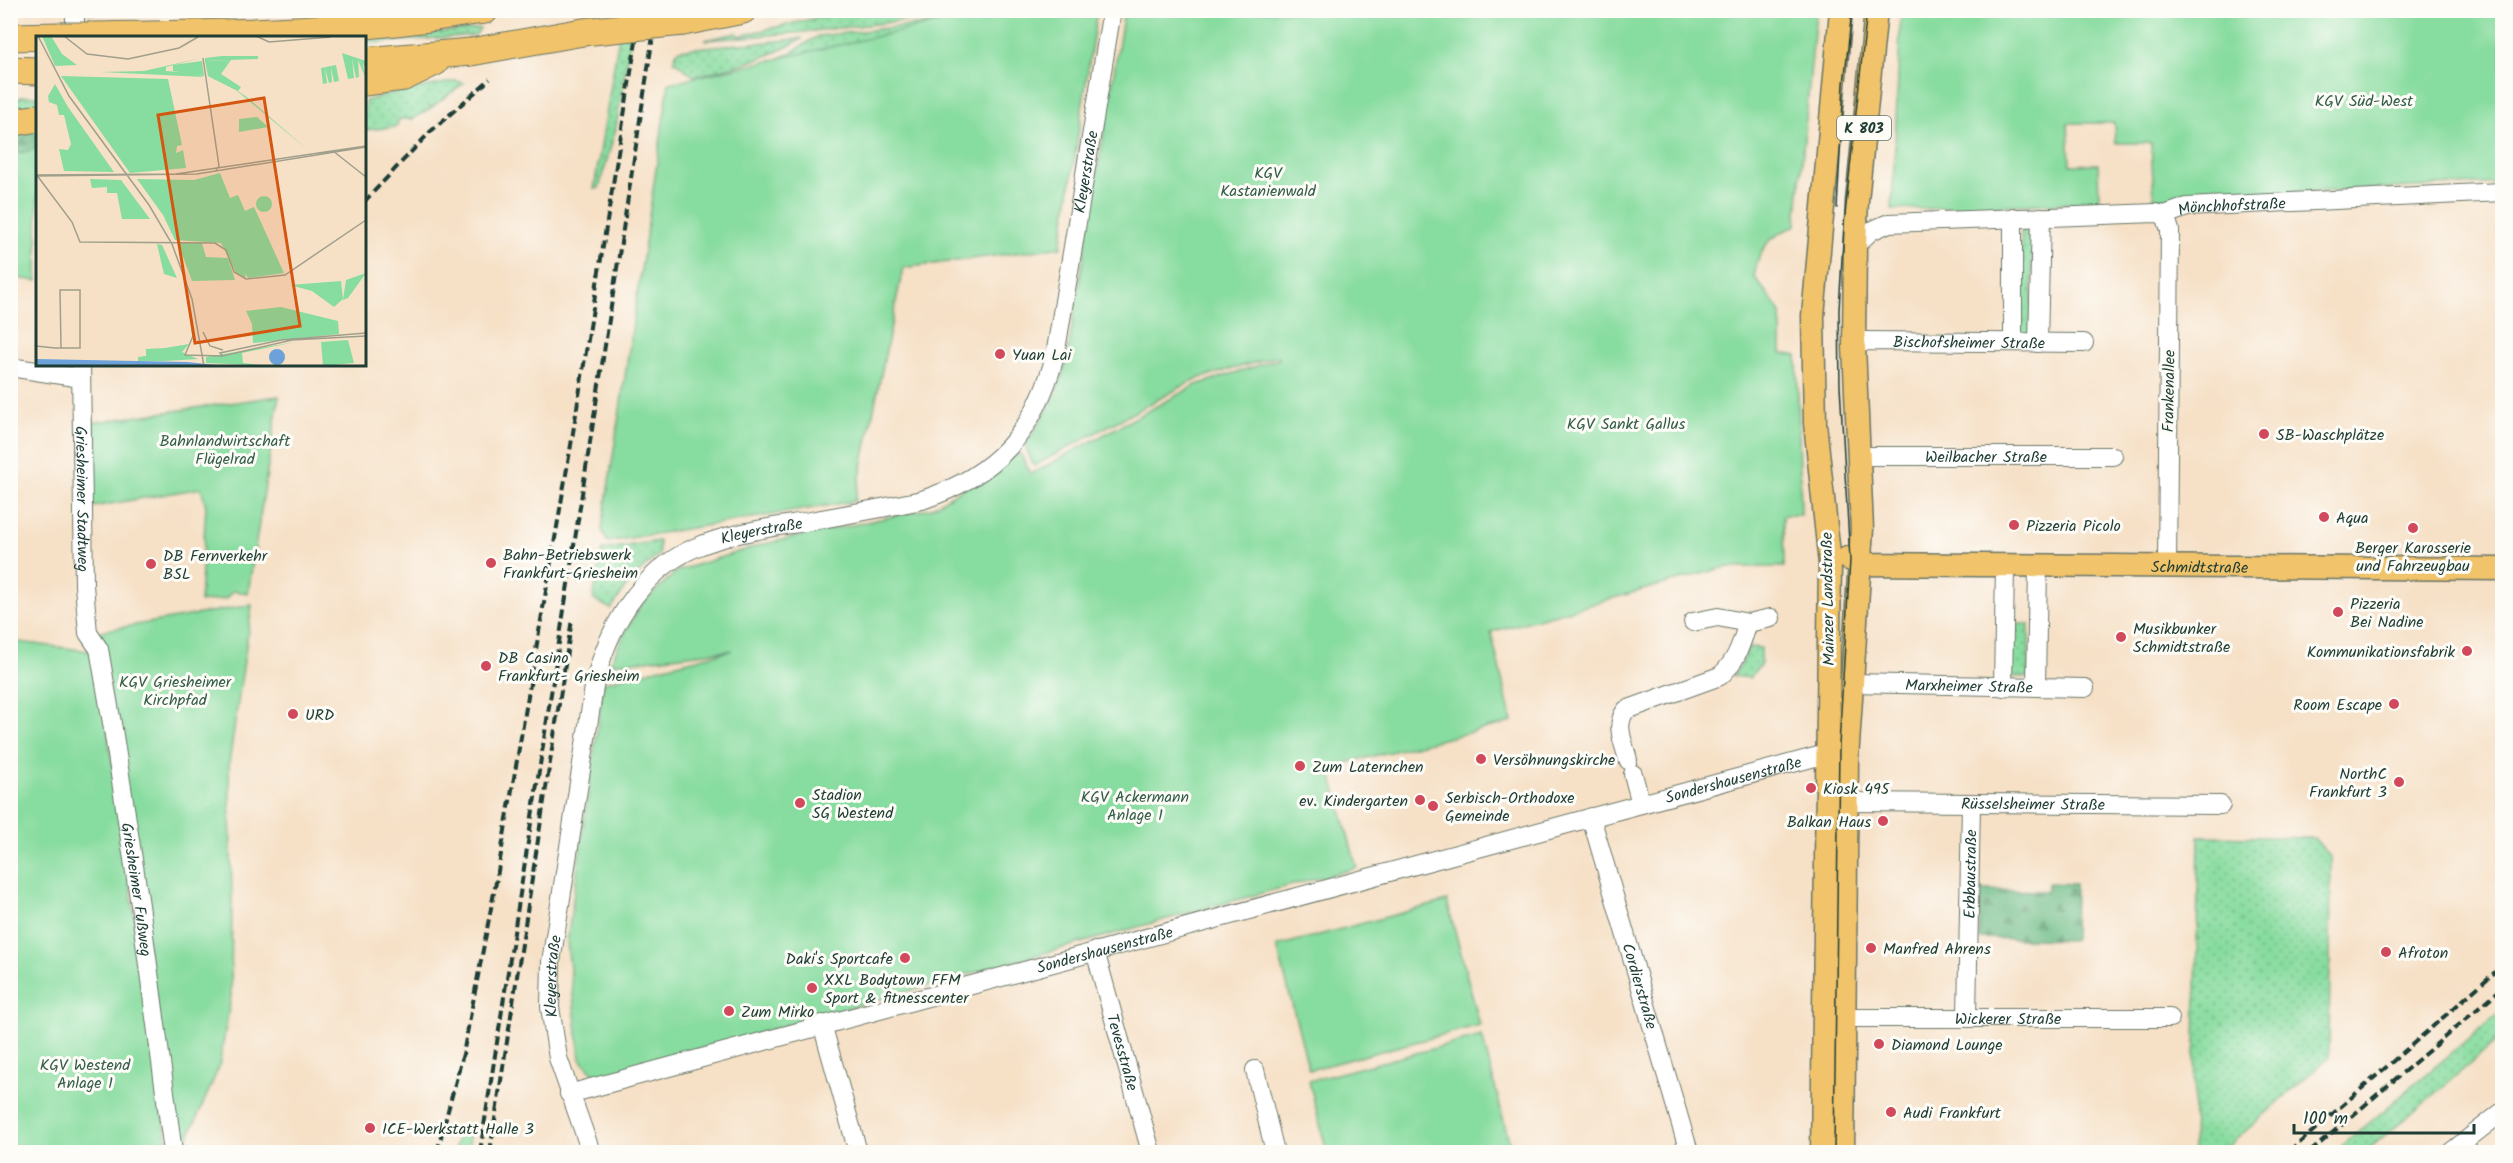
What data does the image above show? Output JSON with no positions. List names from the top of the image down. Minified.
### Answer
{"streets":{"main road":["K 803","Schmidtstraße","Mainzer Landstraße"],"street":["Kleyerstraße","Mönchhofstraße","Bischofsheimer Straße","Frankenallee","Weilbacher Straße","Griesheimer Stadtweg","Marxheimer Straße","Sondershausenstraße","Rüsselsheimer Straße","Erbbaustraße","Griesheimer Fußweg","Cordierstraße","Wickerer Straße","Tevesstraße"]},"crossings":[["Kleyerstraße","Sondershausenstraße"],["Mönchhofstraße","Frankenallee"],["Mönchhofstraße","Mainzer Landstraße"],["Bischofsheimer Straße","Mainzer Landstraße"],["Frankenallee","Schmidtstraße"],["Weilbacher Straße","Mainzer Landstraße"],["Griesheimer Stadtweg","Griesheimer Fußweg"],["Schmidtstraße","Mainzer Landstraße"],["Mainzer Landstraße","Marxheimer Straße"],["Mainzer Landstraße","Sondershausenstraße"],["Mainzer Landstraße","Rüsselsheimer Straße"],["Mainzer Landstraße","Wickerer Straße"],["Sondershausenstraße","Cordierstraße"],["Sondershausenstraße","Tevesstraße"],["Rüsselsheimer Straße","Erbbaustraße"],["Erbbaustraße","Wickerer Straße"]],"parks":["KGV Süd-West","KGV Kastanienwald","KGV Sankt Gallus","Bahnlandwirtschaft Flügelrad","KGV Griesheimer Kirchpfad","KGV Ackermann Anlage 1","KGV Westend Anlage 1"],"places":["Yuan Lai","SB-Waschplätze","Aqua","Pizzeria Picolo","Berger Karosserie und Fahrzeugbau","Bahn-Betriebswerk Frankfurt-Griesheim","DB Fernverkehr BSL","Pizzeria Bei Nadine","Musikbunker Schmidtstraße","Kommunikationsfabrik","DB Casino Frankfurt- Griesheim","Room Escape","URD","Versöhnungskirche","Zum Laternchen","NorthC Frankfurt 3","Kiosk 495","ev. Kindergarten","Stadion SG Westend","Serbisch-Orthodoxe Gemeinde","Balkan Haus","Manfred Ahrens","Afroton","Daki's Sportcafe","XXL Bodytown FFM Sport & fitnesscenter","Zum Mirko","Diamond Lounge","Audi Frankfurt","ICE-Werkstatt Halle 3"],"scale_bar":"100 m"}
